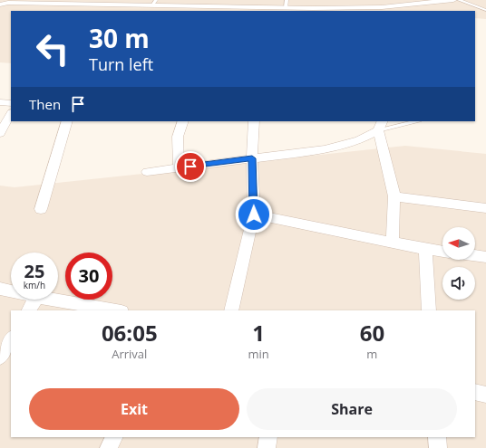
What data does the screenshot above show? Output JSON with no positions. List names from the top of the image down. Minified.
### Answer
{"north":"left","page":{"turn":["30 m","Turn left"],"then":"Then","speed":"25 km/h","limit":"30","eta":["06:05","Arrival","1","min","60","m"],"buttons":["Exit","Share"]}}
